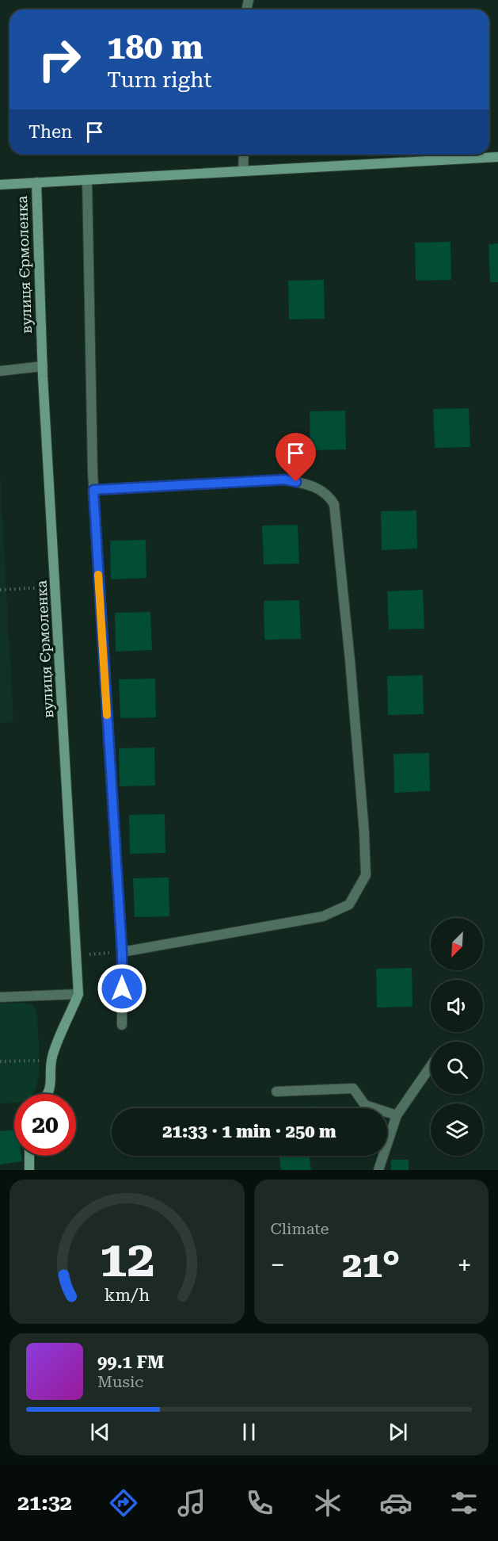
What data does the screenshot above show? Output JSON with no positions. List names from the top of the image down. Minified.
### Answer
{"streets":{"street":["вулиця Єрмоленка"]},"north":"bottom left","page":{"turn":["180 m","Turn right"],"then":"Then","limit":"20","trip":"21:33 · 1 min · 250 m","tile":"Climate","heat":["−","21°","+"],"song":["99.1 FM","Music"],"tabs":"21:32","gauge":["12","km/h"]}}
